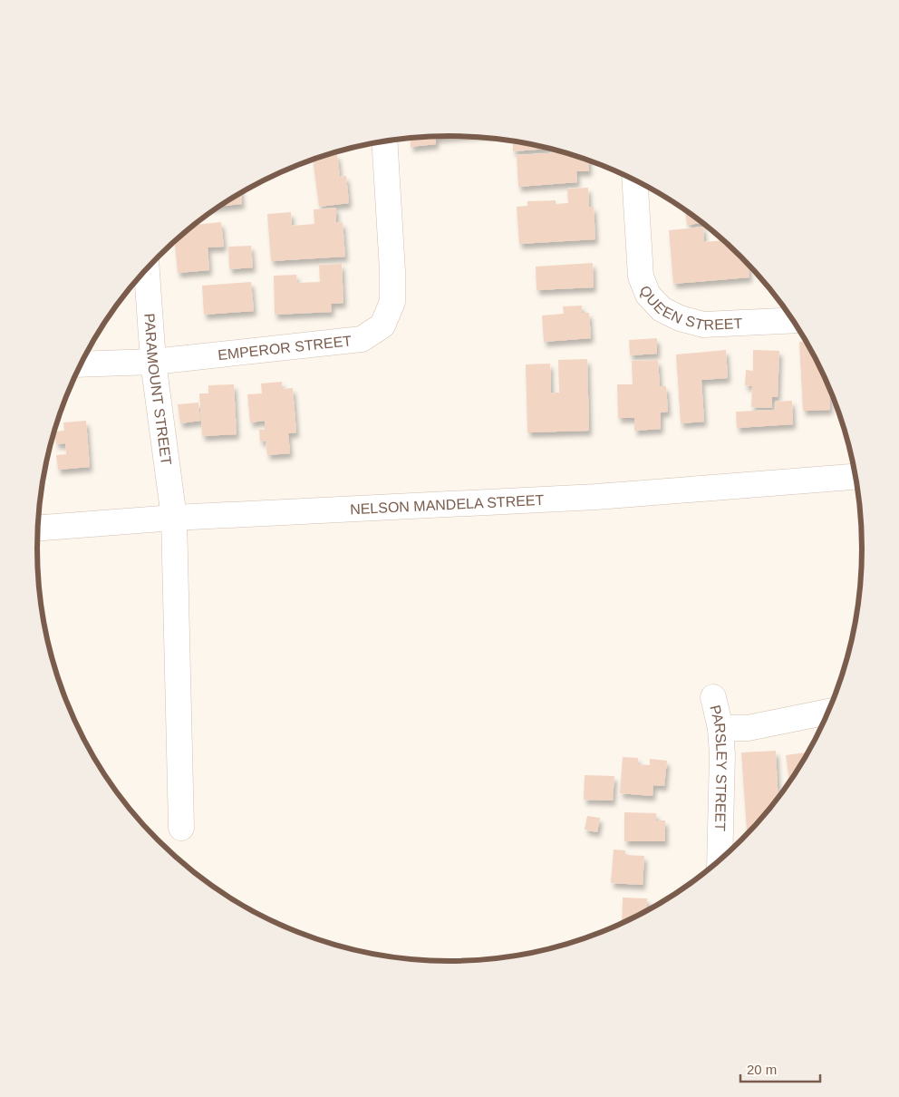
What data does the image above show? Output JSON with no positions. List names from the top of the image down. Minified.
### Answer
{"streets":{"street":["QUEEN STREET","EMPEROR STREET","PARAMOUNT STREET","NELSON MANDELA STREET","PARSLEY STREET"]},"crossings":[["EMPEROR STREET","PARAMOUNT STREET"],["PARAMOUNT STREET","NELSON MANDELA STREET"]],"scale_bar":"20 m"}
